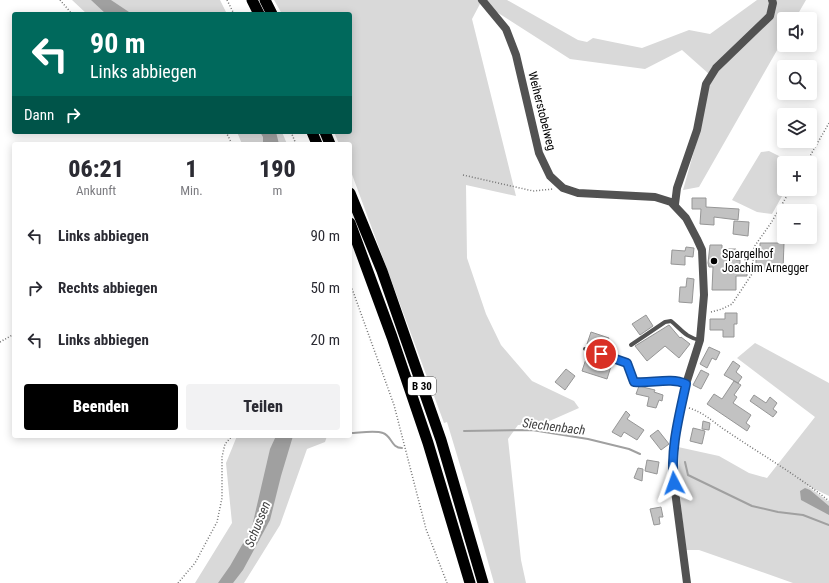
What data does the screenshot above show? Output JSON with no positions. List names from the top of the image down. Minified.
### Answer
{"streets":{"highway":["B 30"],"street":["Weiherstobelweg"]},"water":["Siechenbach","Schussen"],"places":["Spargelhof Joachim Arnegger"],"page":{"map_buttons":["+","−"],"turn":["90 m","Links abbiegen"],"then":"Dann","eta":["06:21","Ankunft","1","Min.","190","m"],"list":[{"name":"Links abbiegen","value":"90 m"},{"name":"Rechts abbiegen","value":"50 m"},{"name":"Links abbiegen","value":"20 m"}],"buttons":["Beenden","Teilen"]}}
